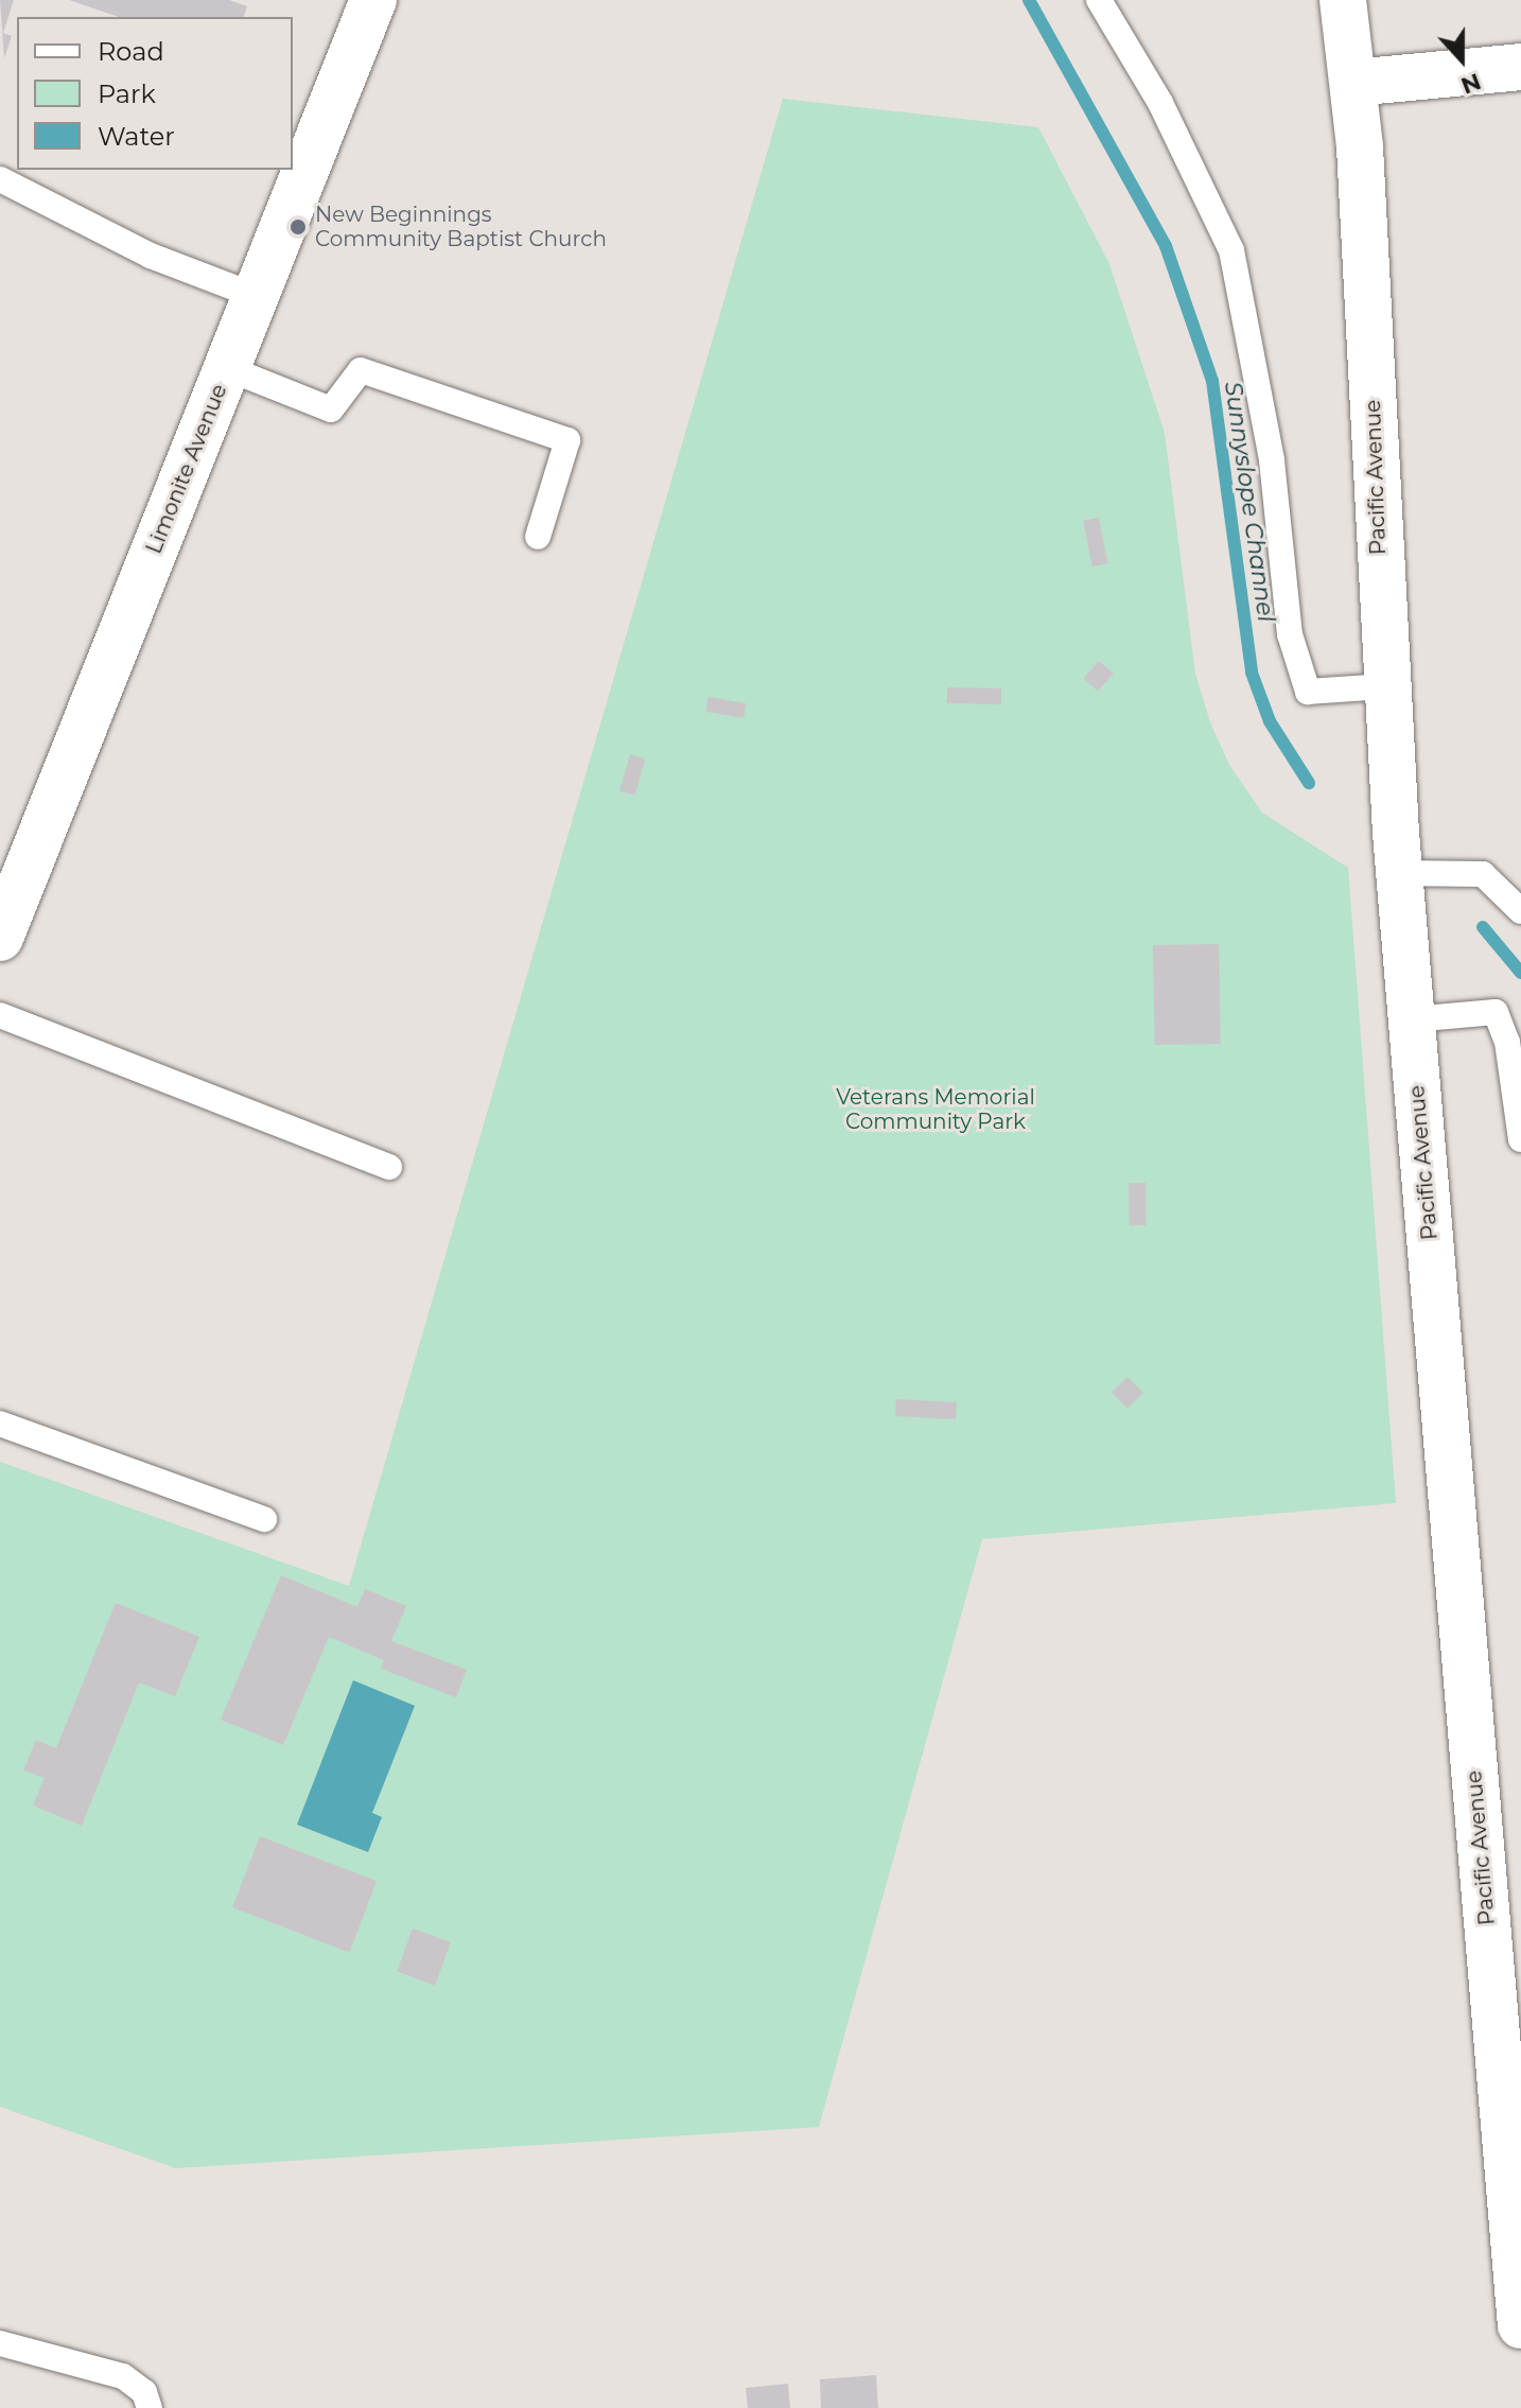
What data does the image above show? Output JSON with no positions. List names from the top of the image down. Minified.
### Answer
{"streets":{"street":["Limonite Avenue","Pacific Avenue"]},"water":["Sunnyslope Channel"],"parks":["Veterans Memorial Community Park"],"places":["New Beginnings Community Baptist Church"],"legend":["Road","Park","Water"],"north":"bottom"}
